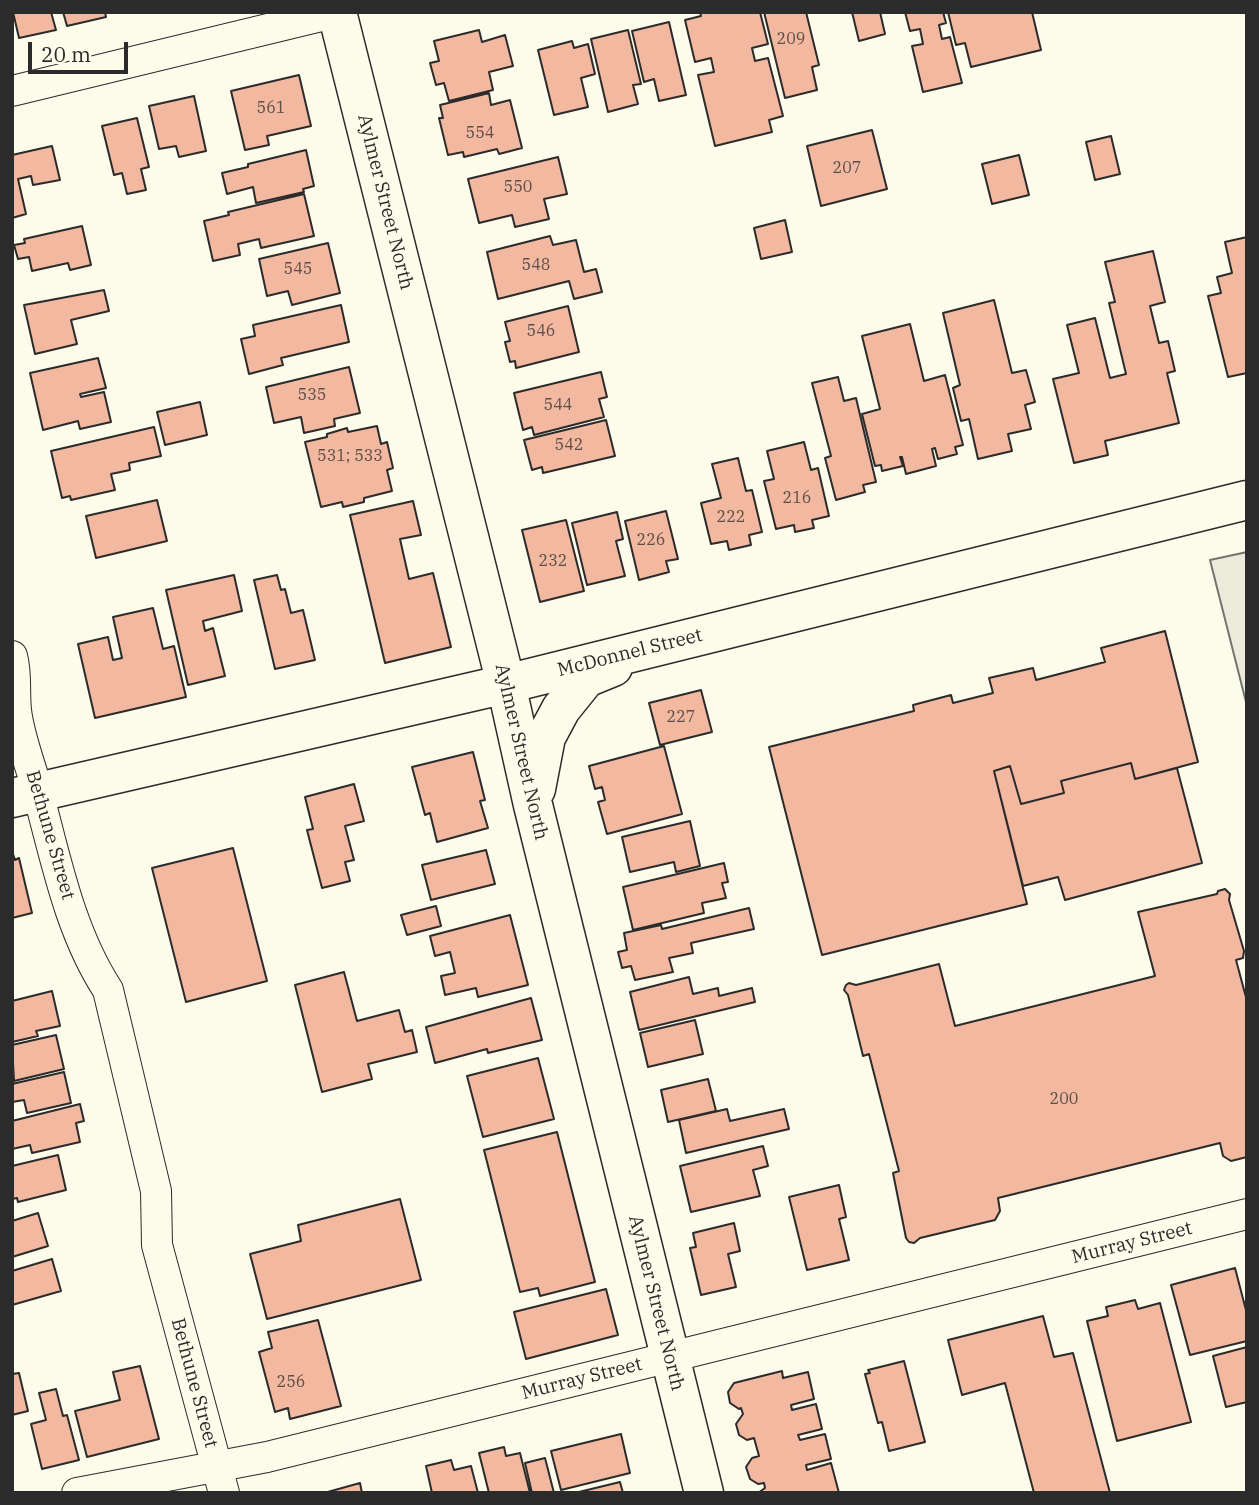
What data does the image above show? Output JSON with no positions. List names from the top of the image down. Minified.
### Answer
{"streets":{"street":["Aylmer Street North","McDonnel Street","Bethune Street","Murray Street"]},"crossings":[["Aylmer Street North","McDonnel Street"],["Aylmer Street North","Murray Street"],["McDonnel Street","Bethune Street"],["Bethune Street","Murray Street"]],"house_numbers":["209","561","554","207","550","548","545","546","535","544","542","531; 533","216","222","226","232","227","200","256"],"scale_bar":"20 m"}
